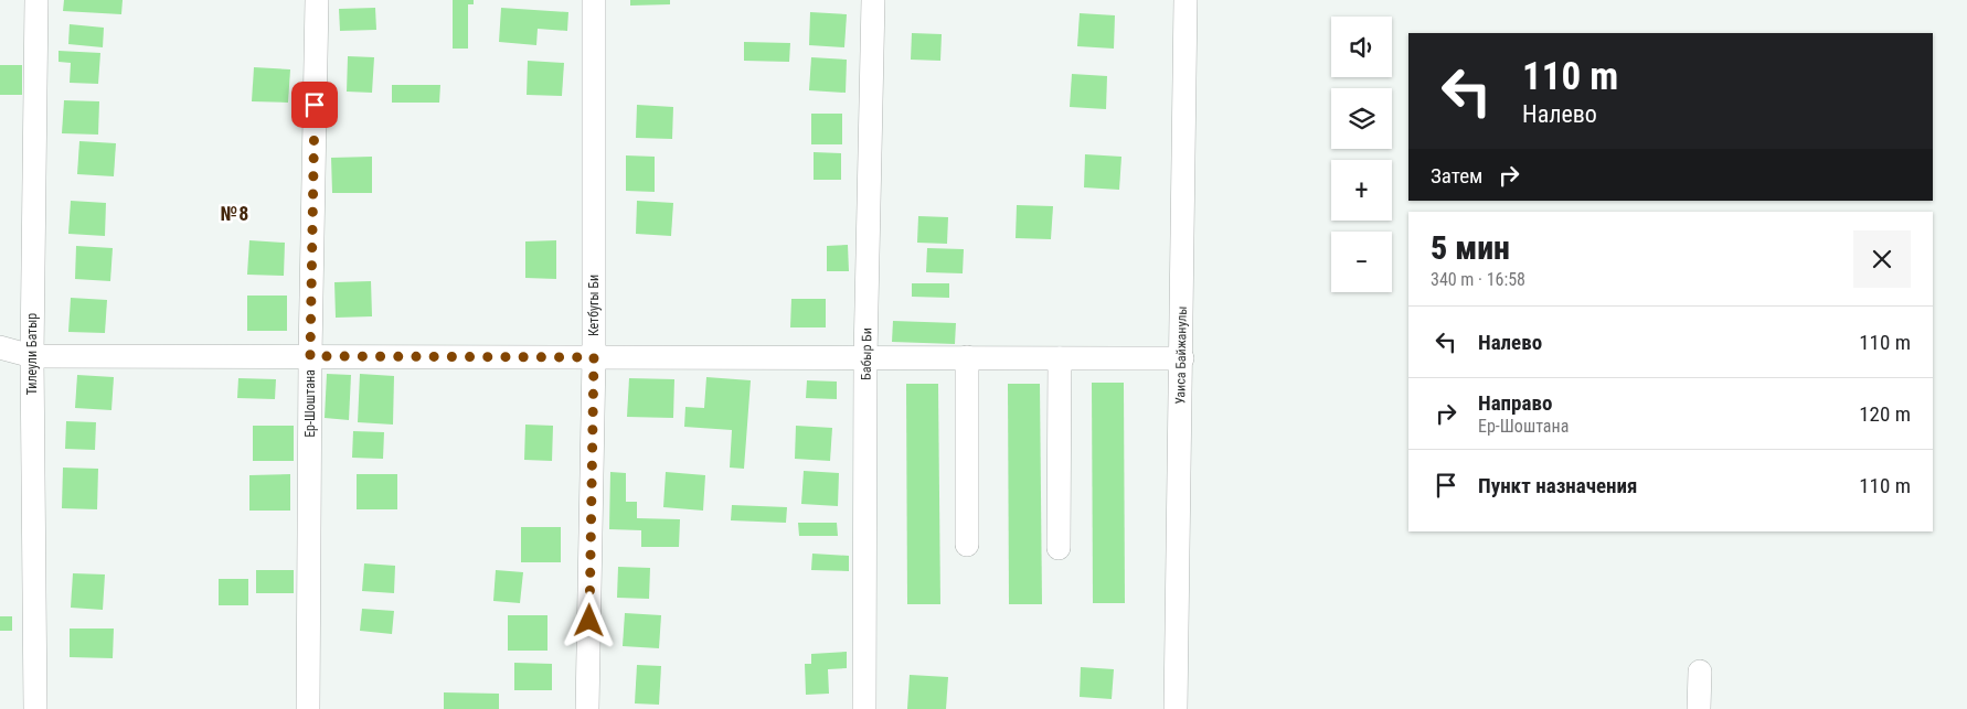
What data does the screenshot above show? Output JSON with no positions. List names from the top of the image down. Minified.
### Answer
{"streets":{"street":["Кетбугы Би","Тилеули Батыр","Бабыр Би","Уаиса Байжанулы","Ер-Шоштана"]},"districts":["№8"],"page":{"map_buttons":["+","−"],"turn":["110 m","Налево"],"then":"Затем","heading":["5 мин","340 m · 16:58"],"list":[{"name":"Налево","value":"110 m"},{"name":"Направо","note":"Ер-Шоштана","value":"120 m"},{"name":"Пункт назначения","value":"110 m"}]}}
